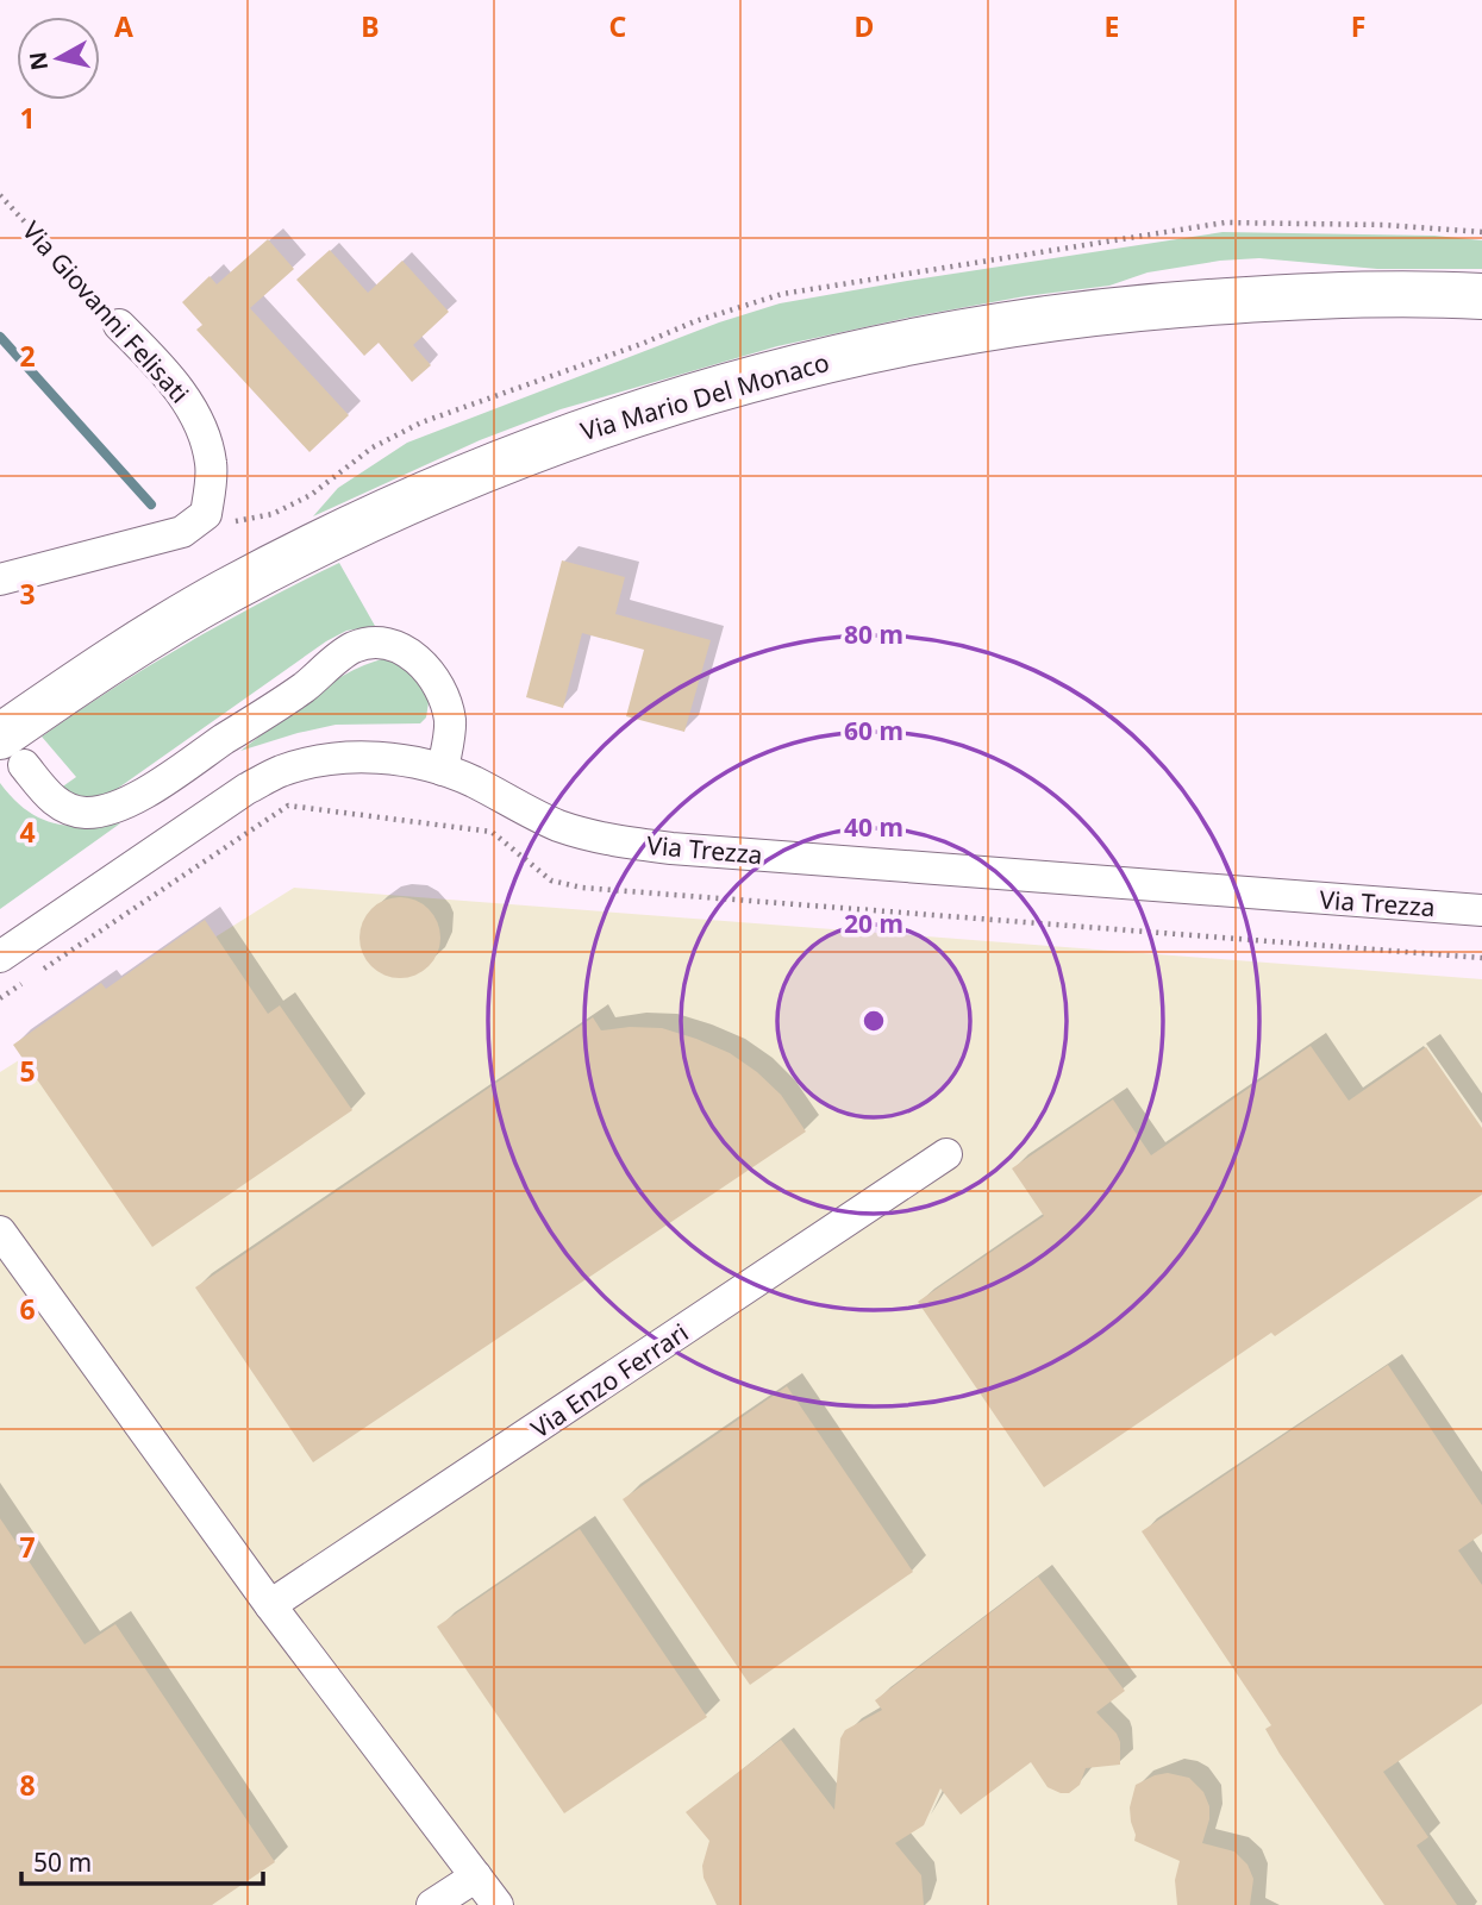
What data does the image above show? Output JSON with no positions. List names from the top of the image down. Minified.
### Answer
{"streets":{"highway":["Via Mario Del Monaco"],"street":["Via Giovanni Felisati","Via Trezza","Via Enzo Ferrari"]},"scale_bar":"50 m","north":"left","grid":{"columns":["A","B","C","D","E","F"],"rows":["1","2","3","4","5","6","7","8"]},"rings":["80 m","60 m","40 m","20 m"]}
